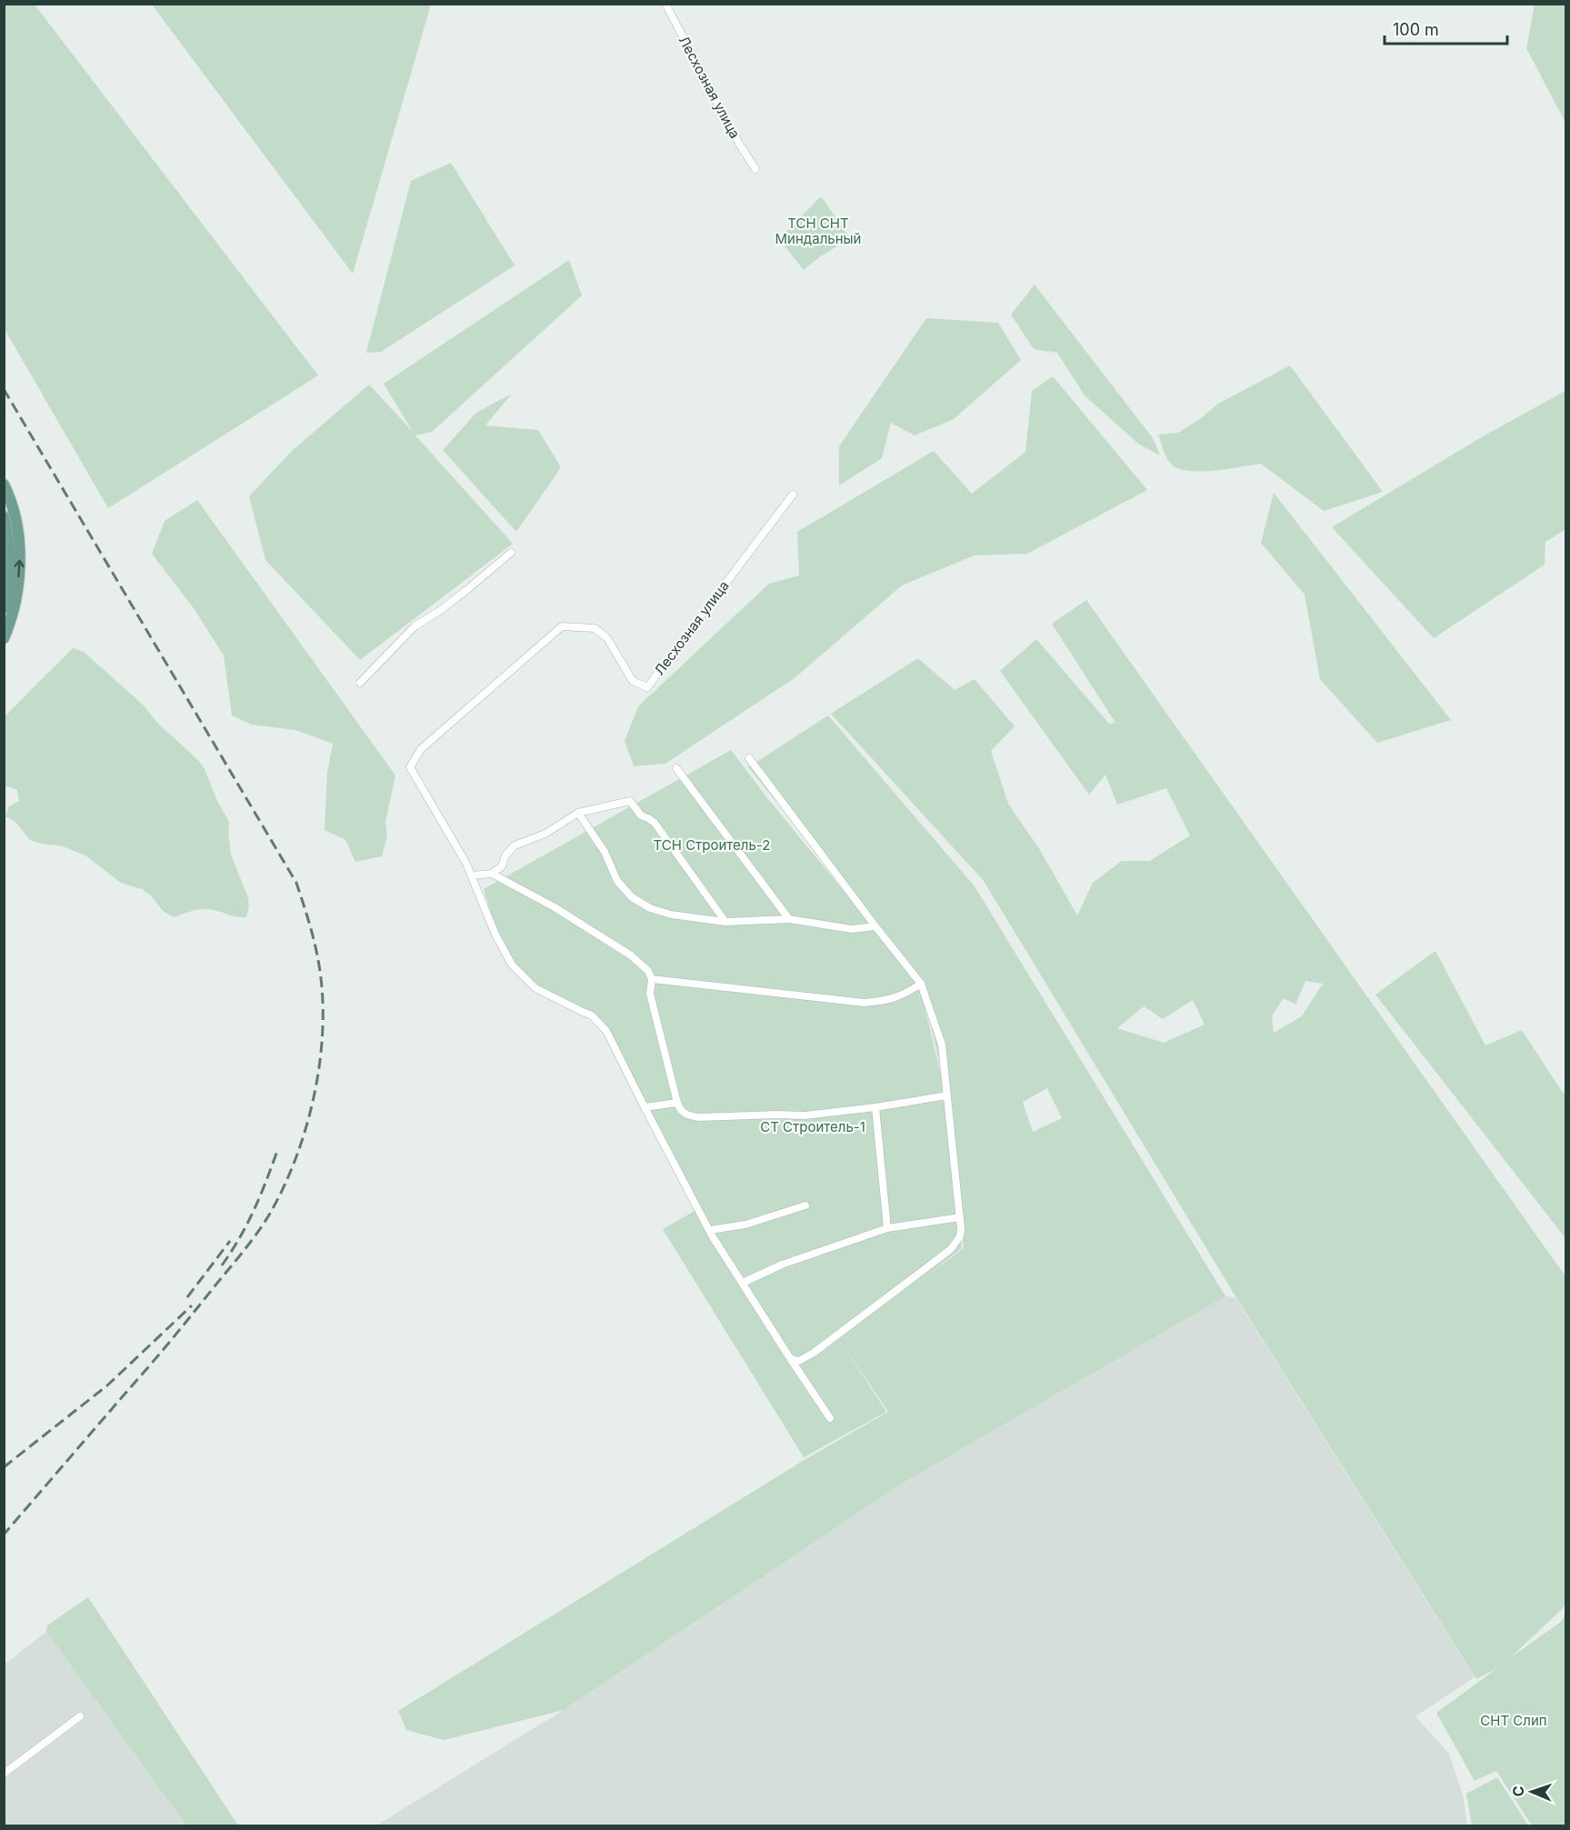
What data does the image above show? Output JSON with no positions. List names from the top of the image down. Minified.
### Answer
{"streets":{"street":["Лесхозная улица"]},"parks":["ТСН СНТ Миндальный","ТСН Строитель-2","СТ Строитель-1","СНТ Слип"],"scale_bar":"100 m","north":"left"}
